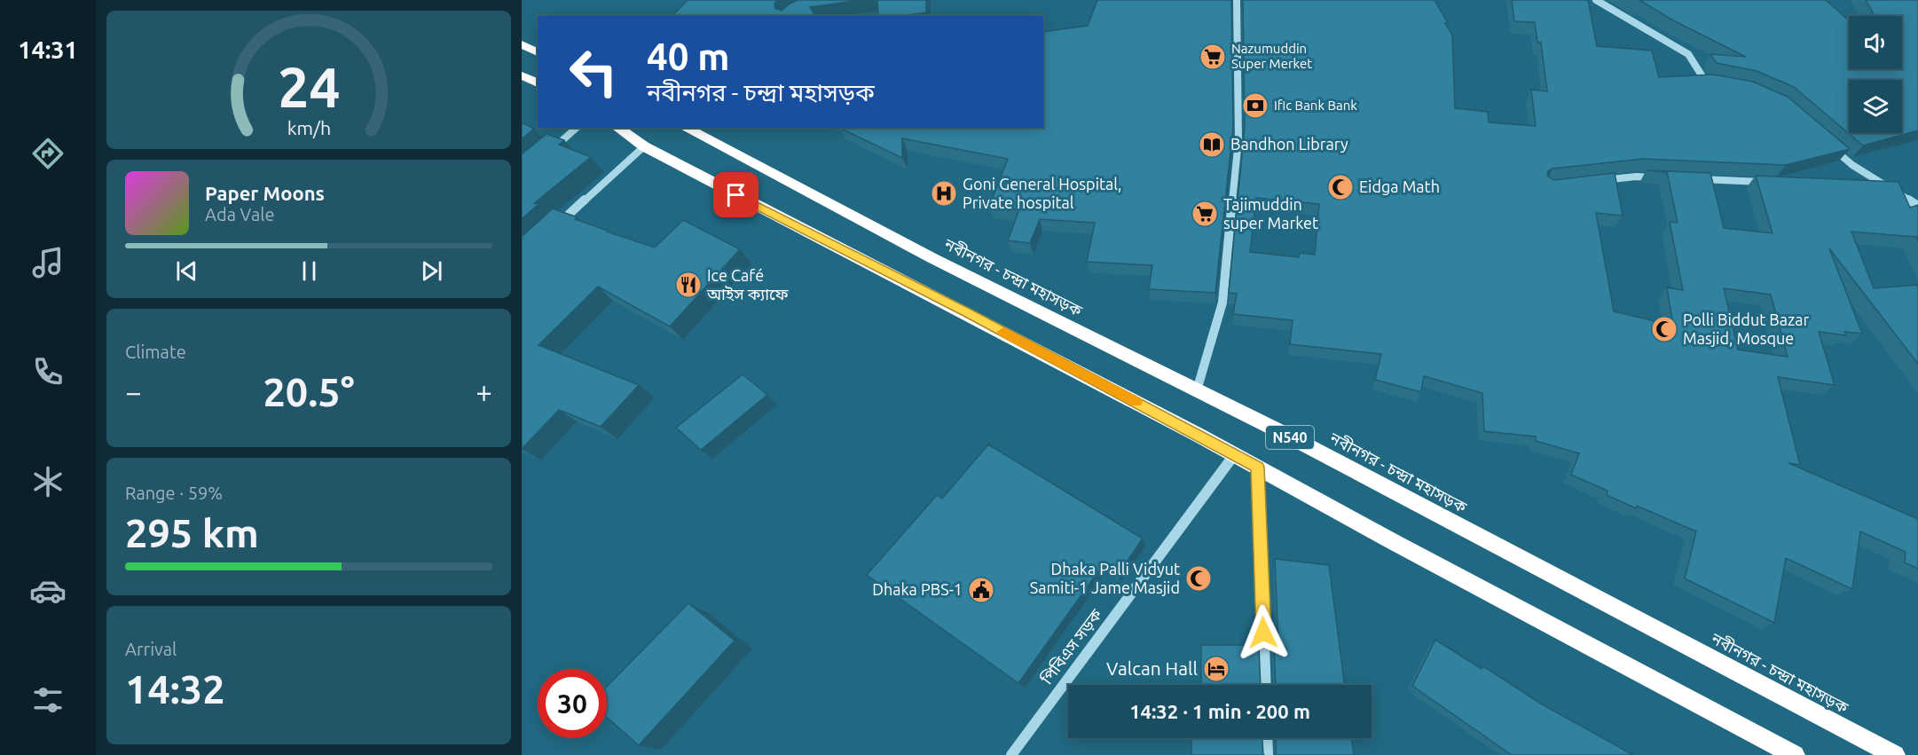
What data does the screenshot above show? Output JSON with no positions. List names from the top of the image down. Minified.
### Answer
{"streets":{"highway":["নবীনগর - চন্দ্রা মহাসড়ক","N540"],"street":["পিবিএস সড়ক"]},"crossings":[["N540","পিবিএস সড়ক"]],"places":{"supermarket":["Nazumuddin Super Merket","Tajimuddin super Market"],"bank":["Ific Bank Bank"],"library":["Bandhon Library"],"mosque":["Eidga Math","Polli Biddut Bazar Masjid, Mosque","Dhaka Palli Vidyut Samiti-1 Jame Masjid"],"hospital":["Goni General Hospital, Private hospital"],"restaurant":["Ice Café আইস ক্যাফে"],"public building":["Dhaka PBS-1"],"hotel":["Valcan Hall"]},"page":{"tabs":"14:31","turn":["40 m","নবীনগর - চন্দ্রা মহাসড়ক"],"song":["Paper Moons","Ada Vale"],"tile":["Climate",["Range · 59%","295 km"],["Arrival","14:32"]],"heat":["−","20.5°","+"],"limit":"30","trip":"14:32 · 1 min · 200 m","gauge":["24","km/h"]}}
